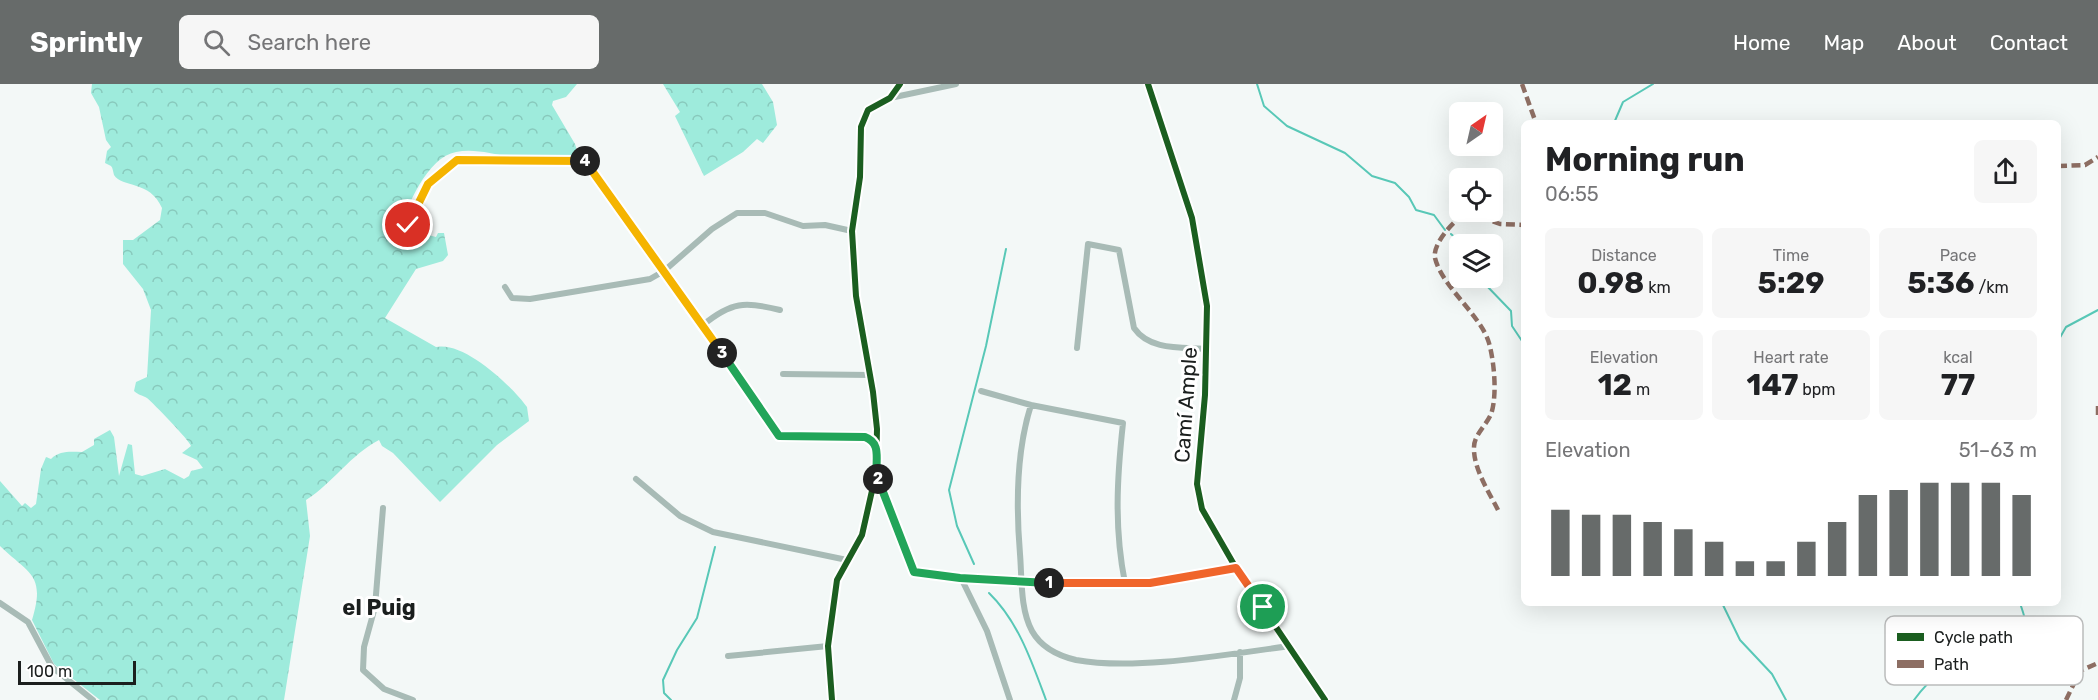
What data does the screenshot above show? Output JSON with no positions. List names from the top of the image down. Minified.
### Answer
{"streets":{"street":["Camí Ample"]},"districts":["el Puig"],"legend":["Cycle path","Path"],"scale_bar":"100 m","north":"top right","page":{"header":"Sprintly","search":"Search here","nav":["Home","Map","About","Contact"],"heading":["Morning run","06:55"],"pins":["4","3","2","1"],"stats":[["Distance","0.98 km"],["Time","5:29"],["Pace","5:36 /km"],["Elevation","12 m"],["Heart rate","147 bpm"],["kcal","77"]],"chart":["Elevation","51–63 m"],"scale":"100 m"}}
